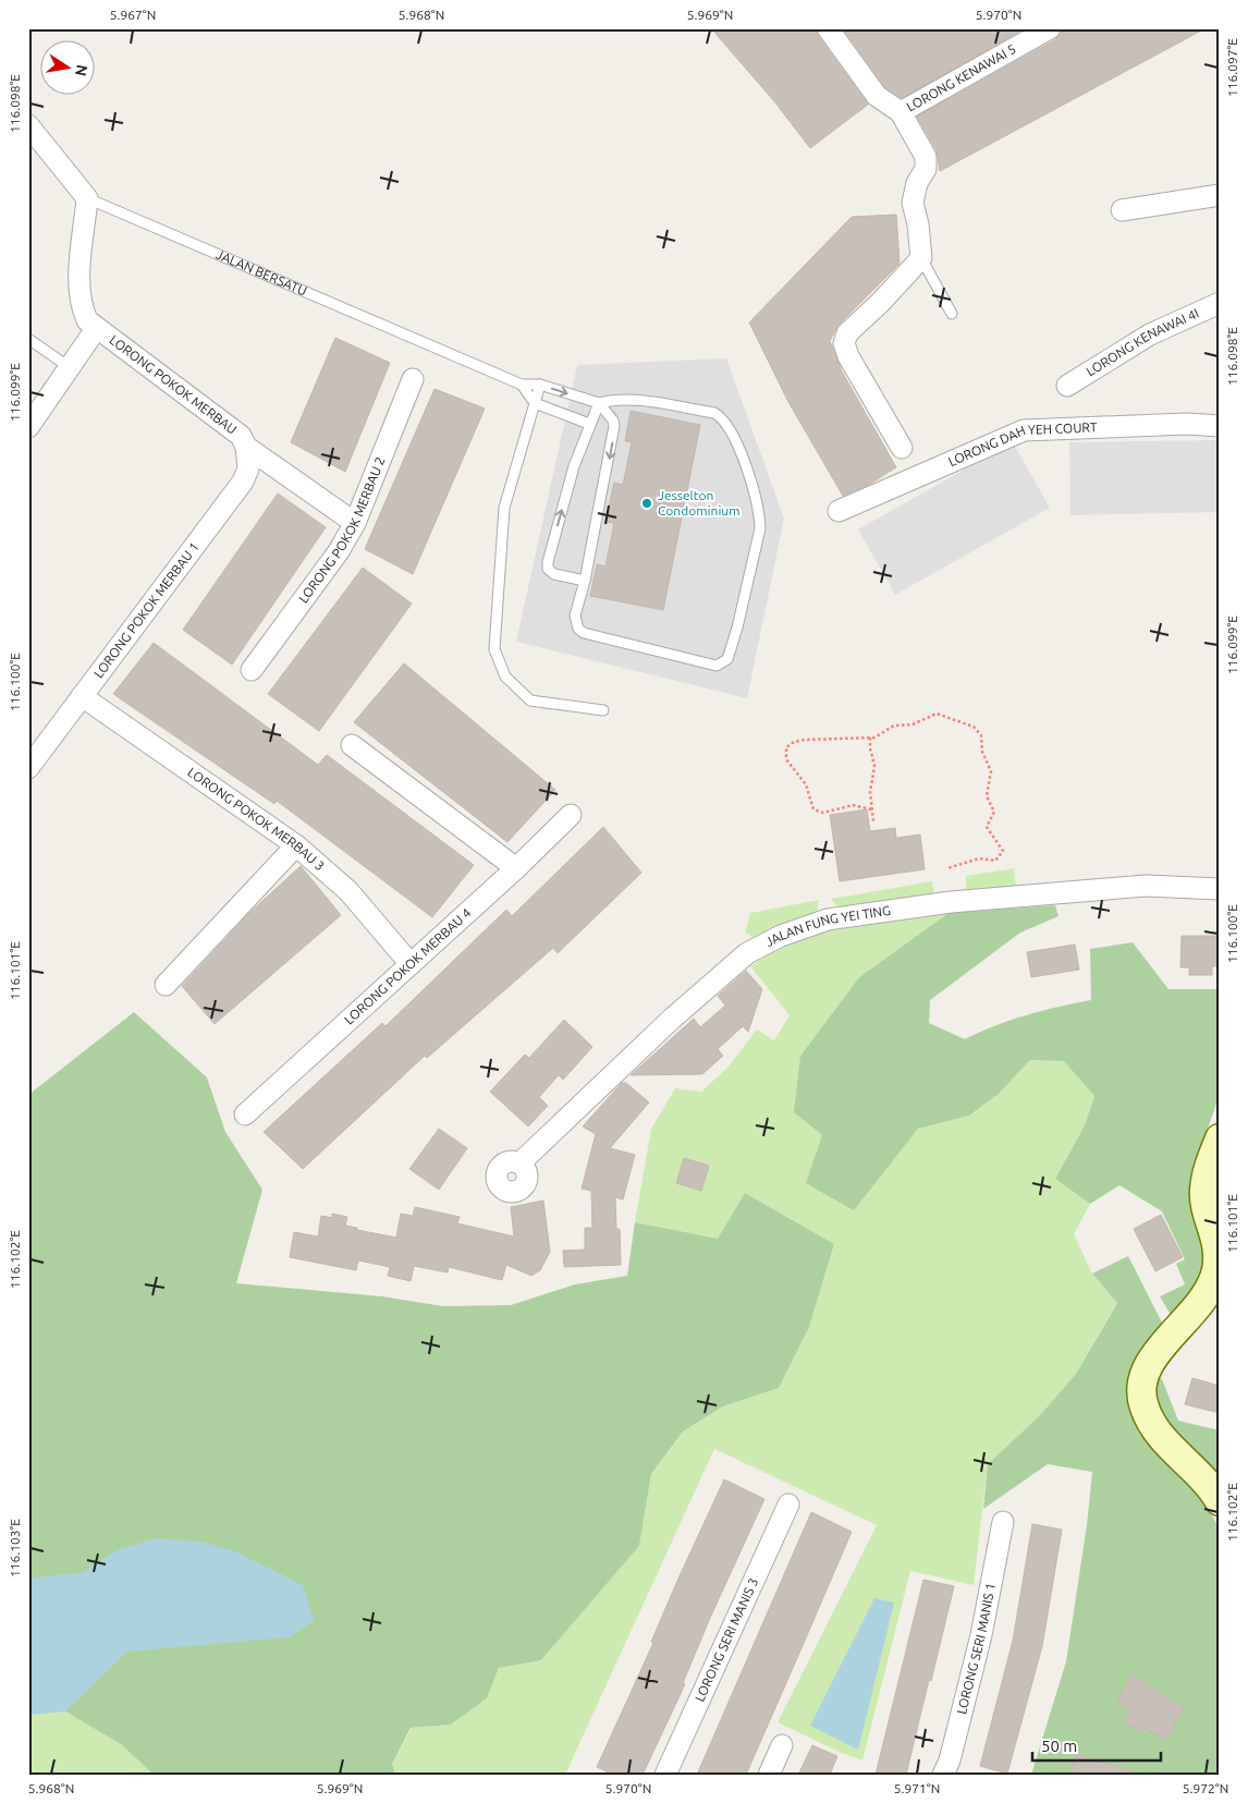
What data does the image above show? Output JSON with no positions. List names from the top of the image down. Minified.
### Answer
{"streets":{"street":["LORONG KENAWAI 5","JALAN BERSATU","LORONG KENAWAI 4I","LORONG POKOK MERBAU","LORONG DAH YEH COURT","LORONG POKOK MERBAU 2","LORONG POKOK MERBAU 1","LORONG POKOK MERBAU 3","JALAN FUNG YEI TING","LORONG POKOK MERBAU 4","LORONG SERI MANIS 3","LORONG SERI MANIS 1"]},"crossings":[["JALAN BERSATU","LORONG POKOK MERBAU"],["LORONG POKOK MERBAU","LORONG POKOK MERBAU 2"],["LORONG POKOK MERBAU","LORONG POKOK MERBAU 1"],["LORONG POKOK MERBAU 1","LORONG POKOK MERBAU 3"],["LORONG POKOK MERBAU 3","LORONG POKOK MERBAU 4"]],"places":["Jesselton Condominium"],"scale_bar":"50 m","north":"right","coordinates":["5.967°N","5.968°N","5.969°N","5.970°N","116.097°E","116.098°E","116.099°E","116.100°E","116.101°E","116.102°E","116.103°E","5.971°N","5.972°N"]}
